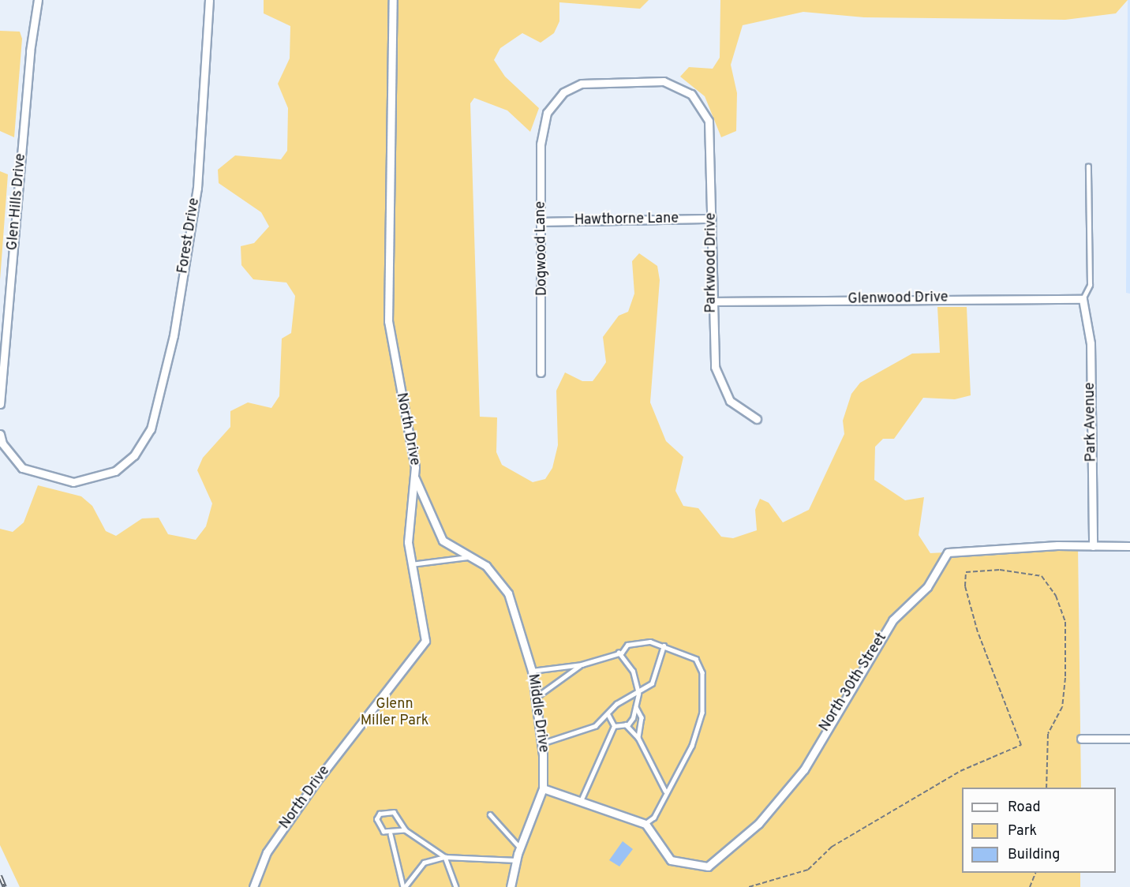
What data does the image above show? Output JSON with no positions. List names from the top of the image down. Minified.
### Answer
{"streets":{"street":["Glen Hills Drive","Hawthorne Lane","Forest Drive","Dogwood Lane","Parkwood Drive","Glenwood Drive","Park Avenue","North Drive","North 30th Street","Middle Drive"]},"crossings":[["Hawthorne Lane","Dogwood Lane"],["Hawthorne Lane","Parkwood Drive"],["Dogwood Lane","Parkwood Drive"],["Parkwood Drive","Glenwood Drive"],["Glenwood Drive","Park Avenue"],["Park Avenue","North 30th Street"],["North Drive","Middle Drive"]],"parks":["Glenn Miller Park"],"legend":["Road","Park","Building"]}
